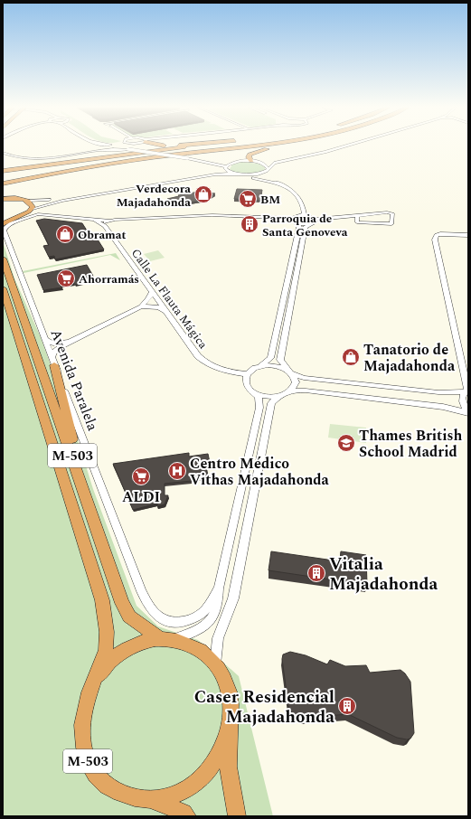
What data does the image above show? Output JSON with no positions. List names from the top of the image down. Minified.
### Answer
{"streets":{"highway":["M-503"],"street":["Calle La Flauta Mágica","Avenida Paralela"]},"crossings":[["Avenida Paralela","M-503"]],"places":{"shop":["Verdecora Majadahonda","Obramat","Tanatorio de Majadahonda"],"supermarket":["BM","Ahorramás","ALDI"],"building":["Parroquia de Santa Genoveva","Vitalia Majadahonda","Caser Residencial Majadahonda"],"school or university":["Thames British School Madrid"],"hospital":["Centro Médico Vithas Majadahonda"]}}
